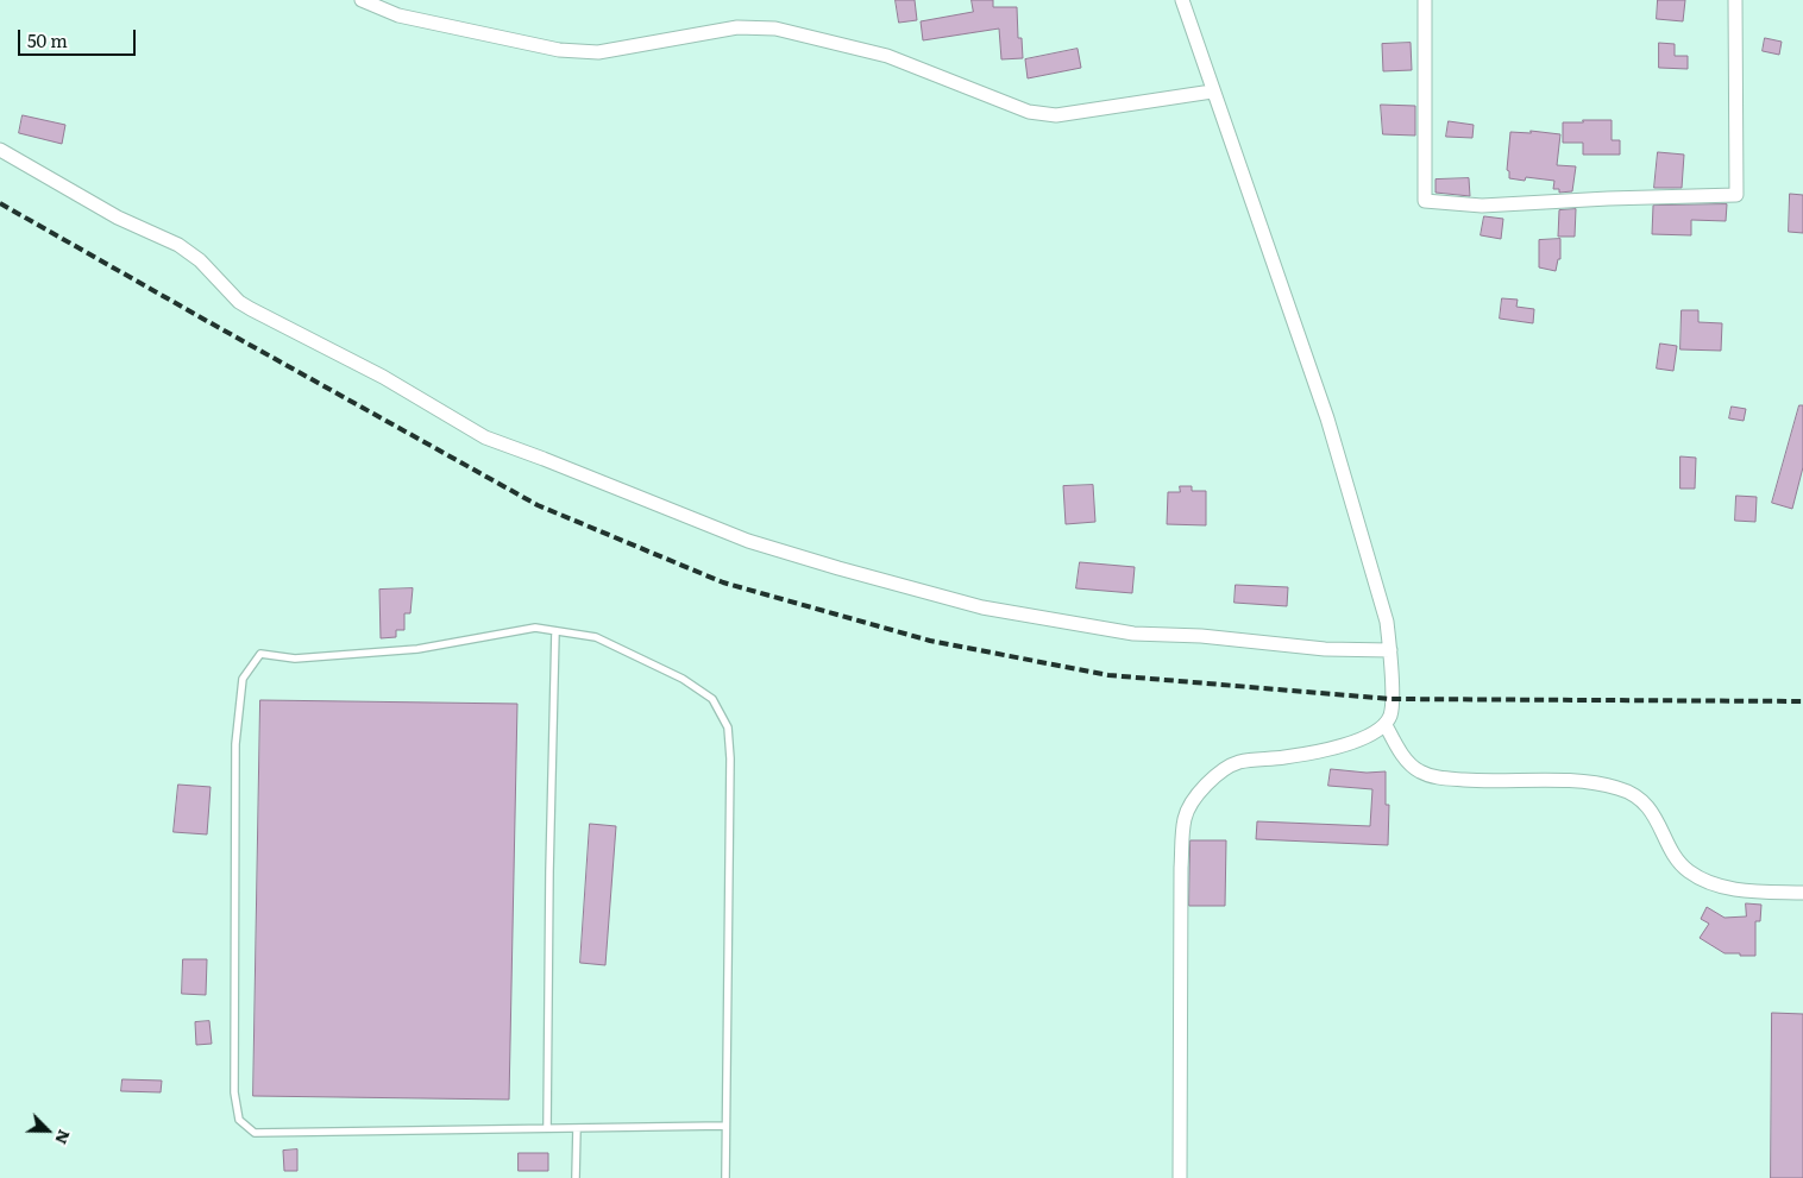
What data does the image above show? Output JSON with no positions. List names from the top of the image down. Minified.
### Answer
{"scale_bar":"50 m","north":"bottom right"}
